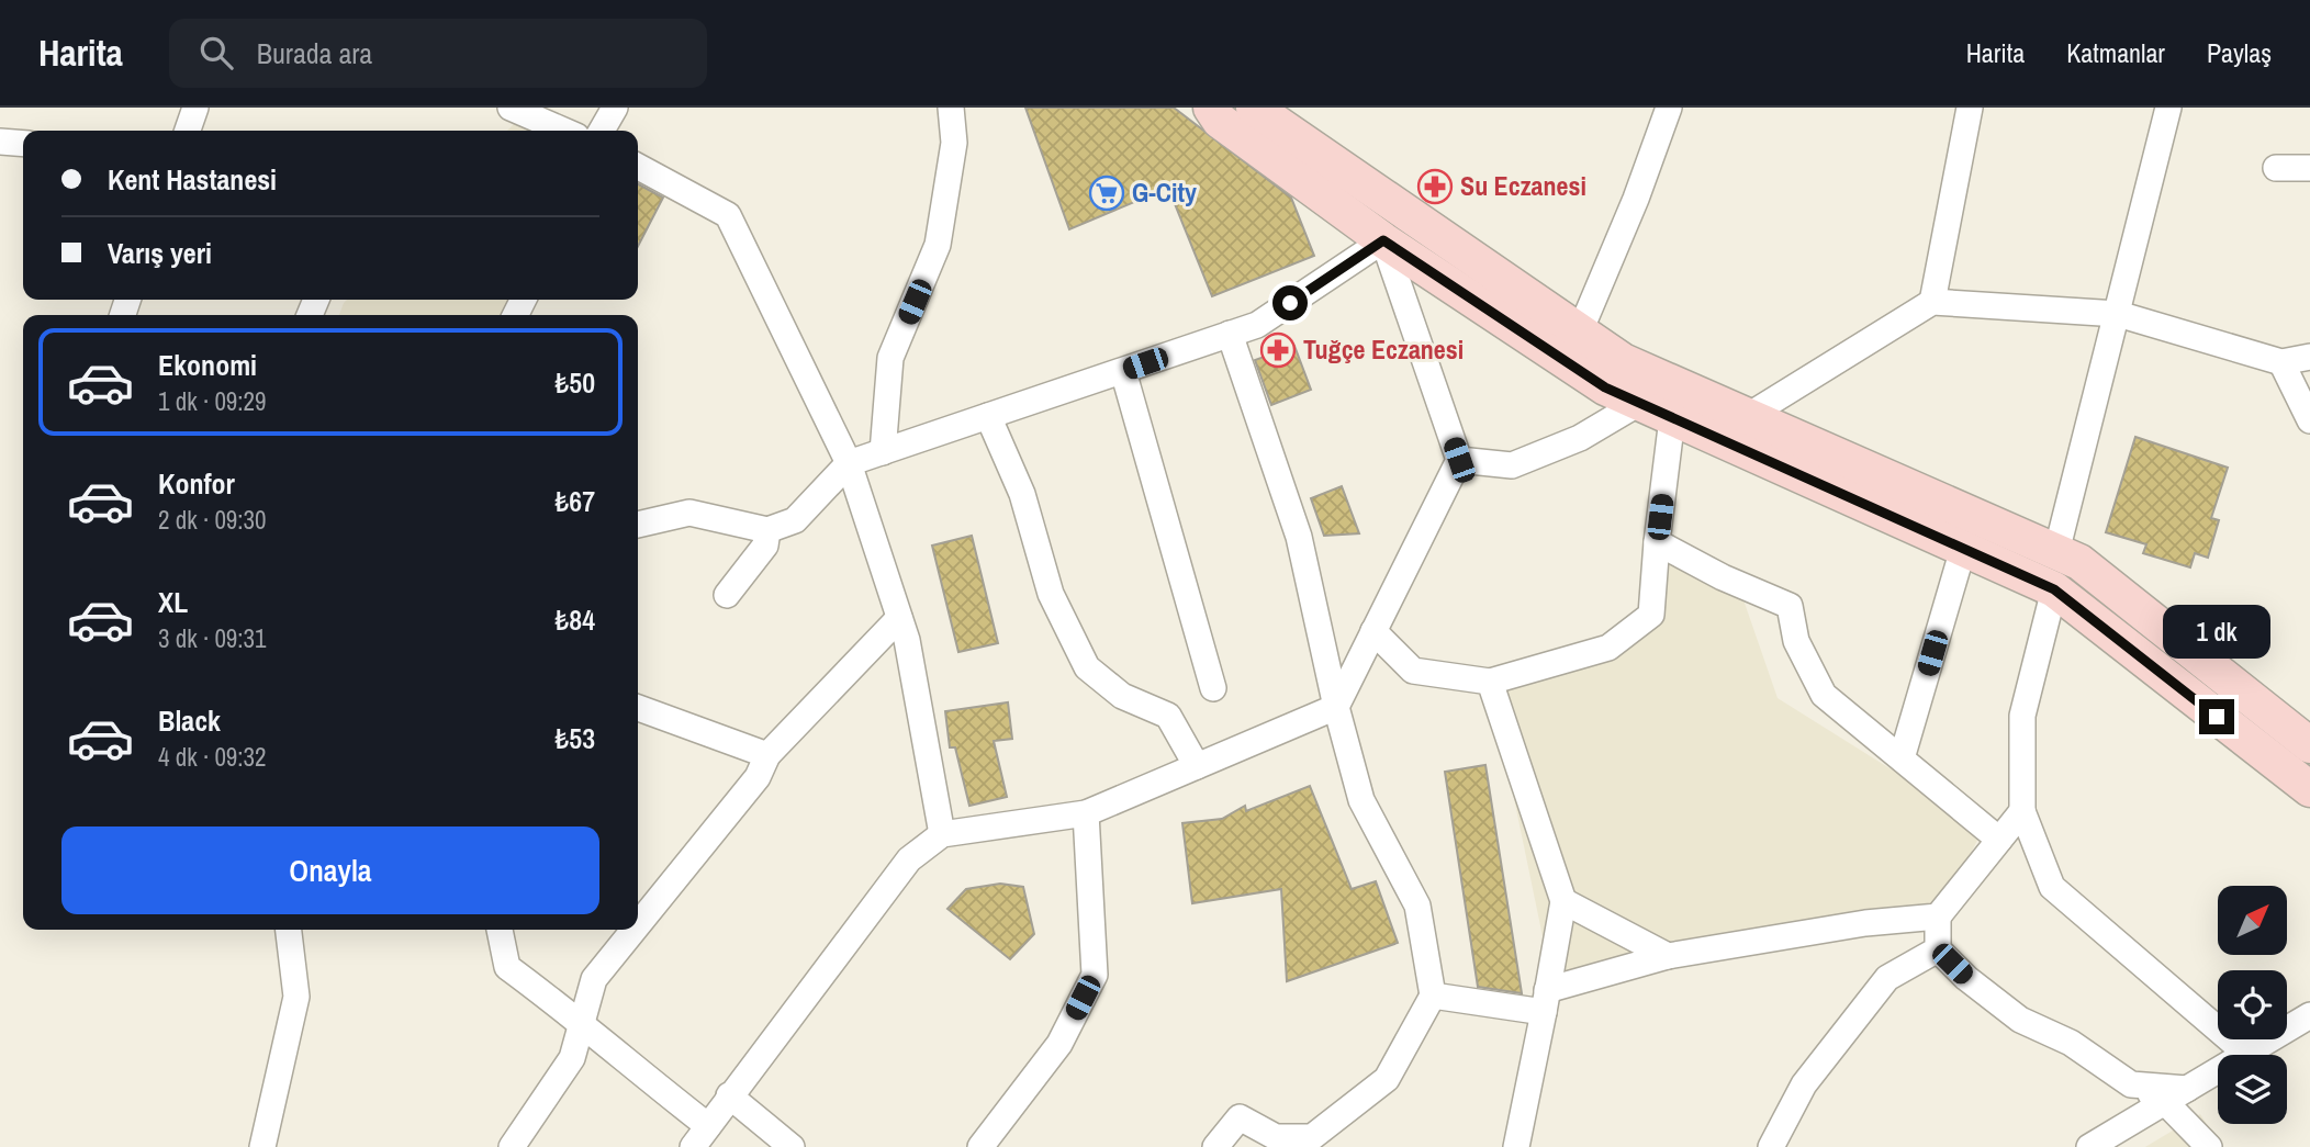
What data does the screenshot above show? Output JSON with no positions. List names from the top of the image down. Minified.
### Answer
{"places":{"pharmacy":["Su Eczanesi","Tuğçe Eczanesi"],"supermarket":["G-City"]},"north":"top right","page":{"header":"Harita","search":"Burada ara","nav":["Harita","Katmanlar","Paylaş"],"banner":["Kent Hastanesi","Varış yeri"],"list":[{"name":"Ekonomi","note":"1 dk · 09:29","value":"₺50"},{"name":"Konfor","note":"2 dk · 09:30","value":"₺67"},{"name":"XL","note":"3 dk · 09:31","value":"₺84"},{"name":"Black","note":"4 dk · 09:32","value":"₺53"}],"bubble":"1 dk","buttons":"Onayla"}}
